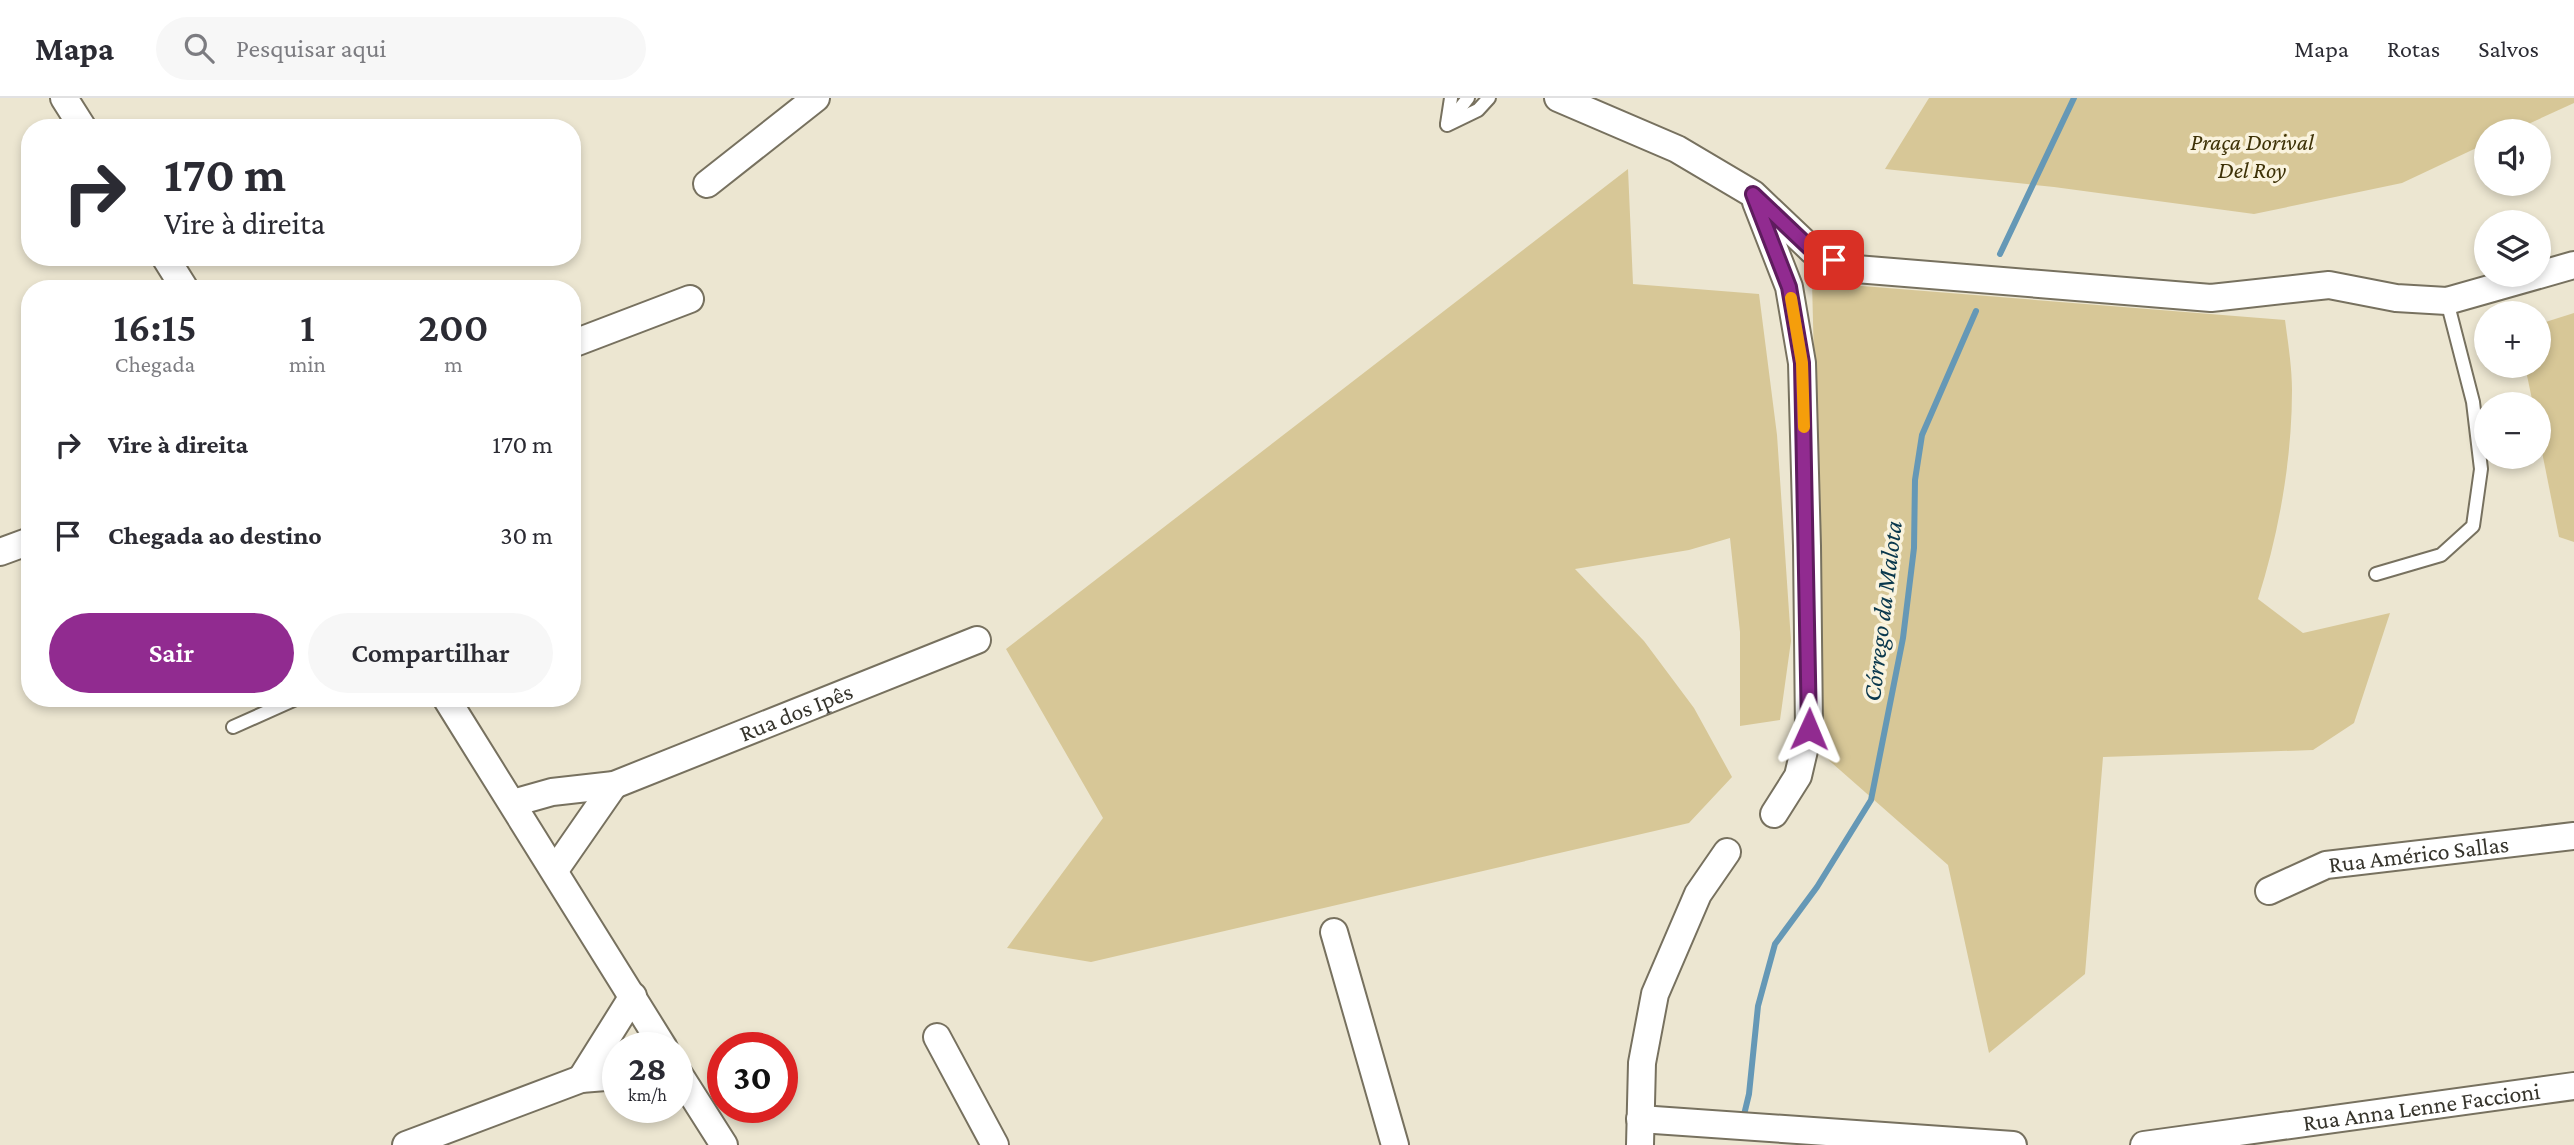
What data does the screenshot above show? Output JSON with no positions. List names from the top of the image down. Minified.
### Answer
{"streets":{"street":["Rua dos Ipês","Rua Américo Sallas","Rua Anna Lenne Faccioni"]},"water":["Córrego da Malota"],"parks":["Praça Dorival Del Roy"],"page":{"header":"Mapa","search":"Pesquisar aqui","nav":["Mapa","Rotas","Salvos"],"map_buttons":["+","−"],"turn":["170 m","Vire à direita"],"eta":["16:15","Chegada","1","min","200","m"],"list":[{"name":"Vire à direita","value":"170 m"},{"name":"Chegada ao destino","value":"30 m"}],"buttons":["Sair","Compartilhar"],"speed":"28 km/h","limit":"30"}}
